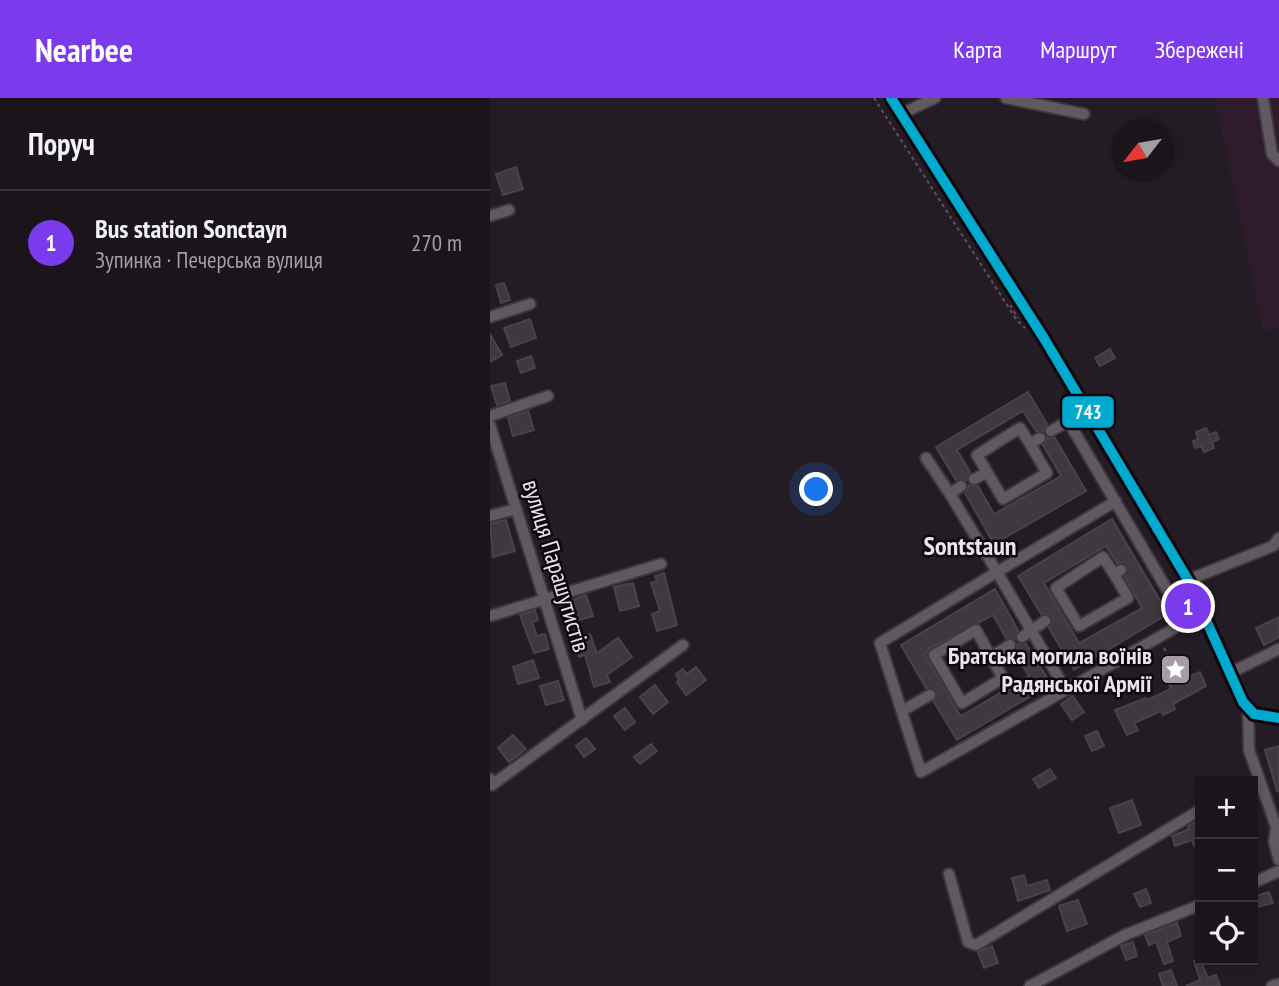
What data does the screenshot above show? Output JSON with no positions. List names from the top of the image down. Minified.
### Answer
{"streets":{"street":["вулиця Парашутистів"]},"districts":["Sontstaun"],"places":{"place":["Братська могила воїнів Радянської Армії"]},"lines":["transit line 743"],"north":"bottom left","page":{"header":"Nearbee","nav":["Карта","Маршрут","Збережені"],"heading":"Поруч","list":[{"mark":"1","name":"Bus station Sonctayn","note":"Зупинка · Печерська вулиця","value":"270 m"}],"pins":"1","map_buttons":["+","−"]}}
